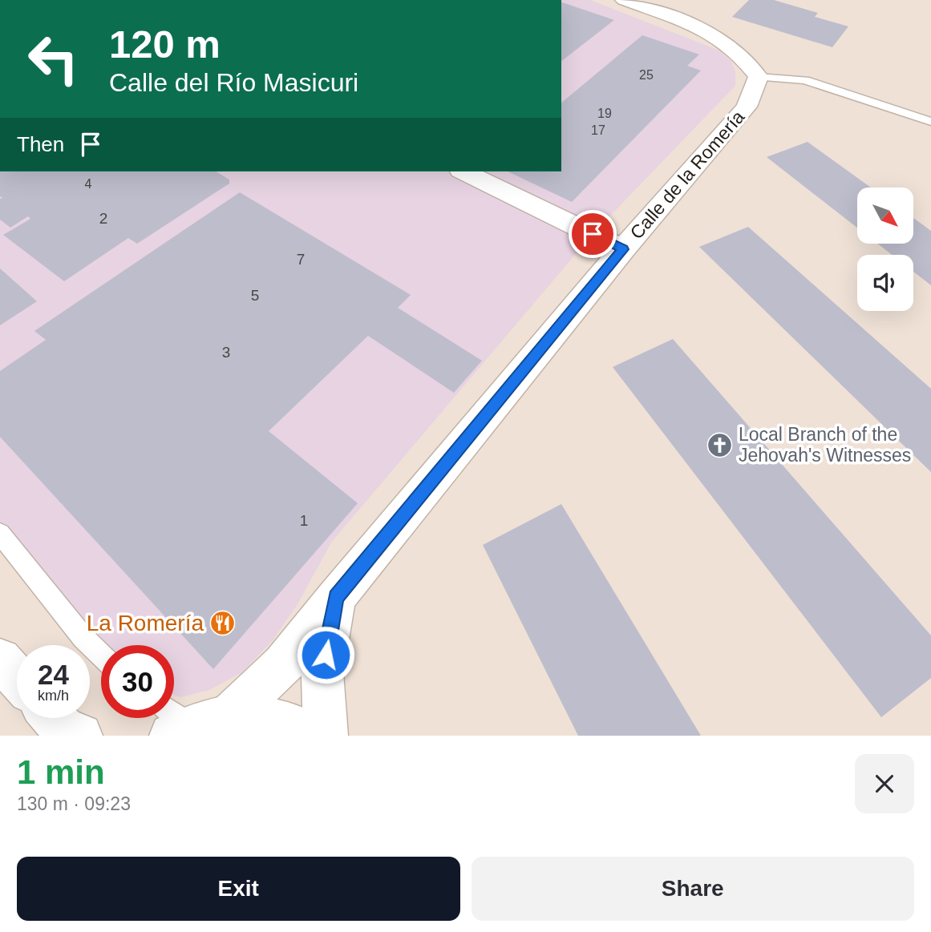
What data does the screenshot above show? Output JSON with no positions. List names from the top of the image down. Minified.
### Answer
{"streets":{"street":["Calle de la Romería"]},"places":{"church":["Local Branch of the Jehovah's Witnesses"],"restaurant":["La Romería"]},"house_numbers":["25","19","17","4","2","7","5","3","1"],"north":"bottom right","page":{"turn":["120 m","Calle del Río Masicuri"],"then":"Then","speed":"24 km/h","limit":"30","heading":["1 min","130 m · 09:23"],"buttons":["Exit","Share"]}}
